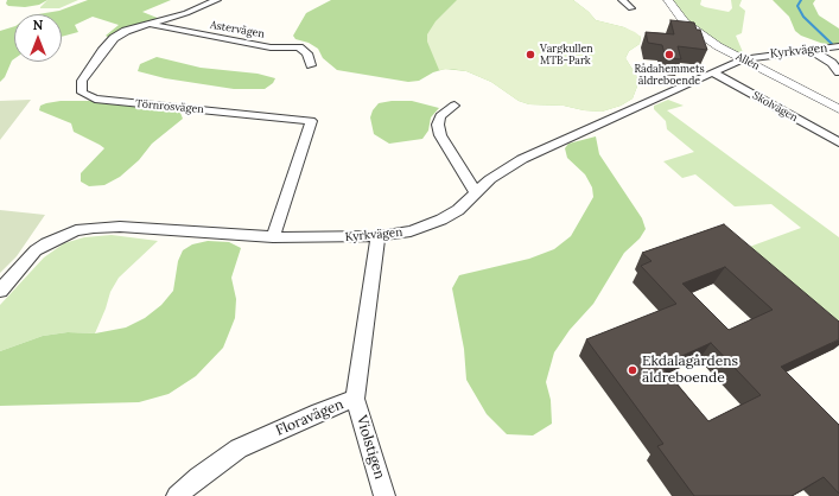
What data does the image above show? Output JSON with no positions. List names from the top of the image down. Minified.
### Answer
{"streets":{"street":["Astervägen","Kyrkvägen","Allén","Törnrosvägen","Skolvägen","Floravägen","Violstigen"]},"crossings":[["Astervägen","Törnrosvägen"],["Kyrkvägen","Allén"],["Kyrkvägen","Törnrosvägen"],["Kyrkvägen","Skolvägen"],["Kyrkvägen","Floravägen"],["Floravägen","Violstigen"]],"places":["Vargkullen MTB-Park","Rådahemmets äldreboende","Ekdalagårdens äldreboende"],"north":"top"}
